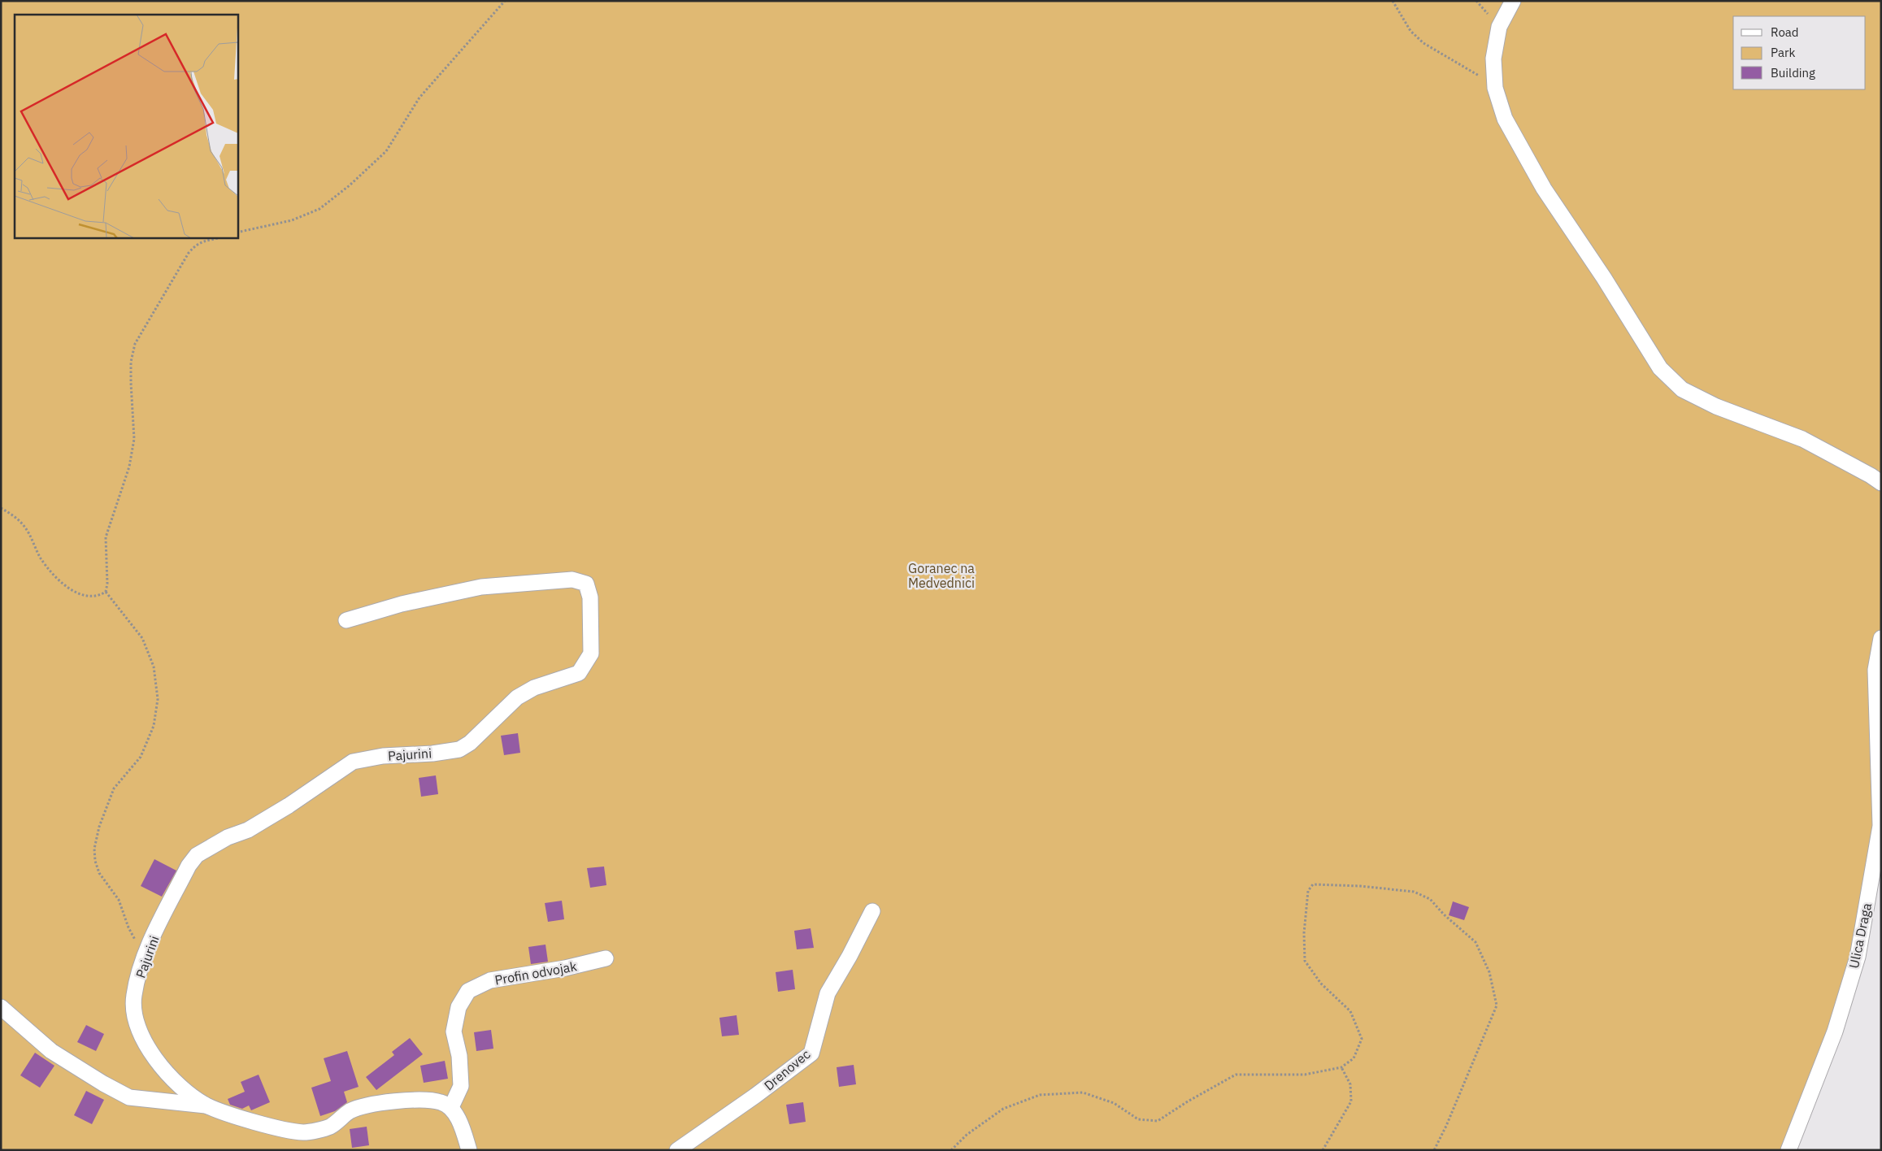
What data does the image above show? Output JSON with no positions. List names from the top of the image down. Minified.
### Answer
{"streets":{"street":["Pajurini","Ulica Draga","Profin odvojak","Drenovec"]},"crossings":[["Pajurini","Profin odvojak"]],"parks":["Goranec na Medvednici"],"legend":["Road","Park","Building"]}
